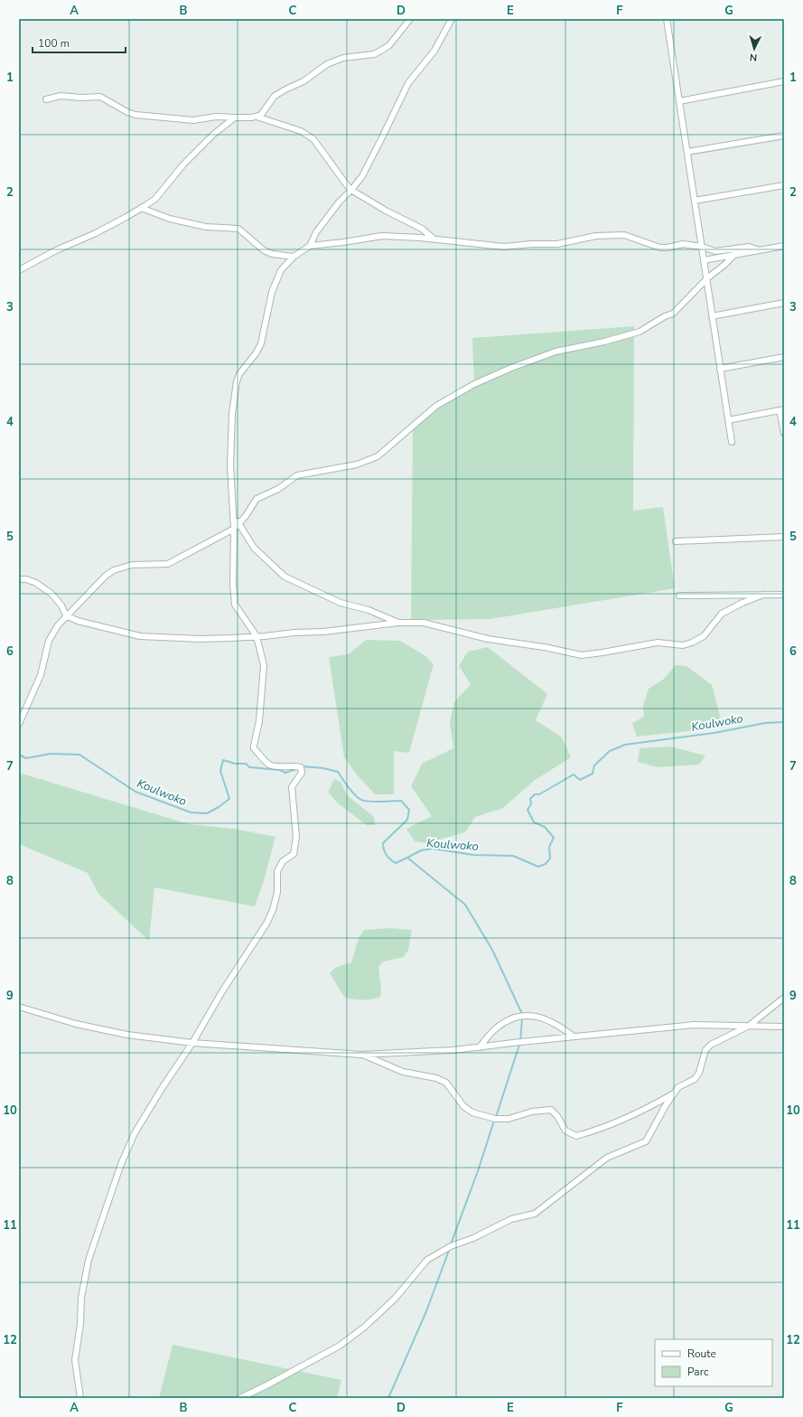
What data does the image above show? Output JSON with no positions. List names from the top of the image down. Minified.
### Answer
{"water":["Koulwoko"],"legend":["Route","Parc"],"scale_bar":"100 m","north":"bottom","grid":{"columns":["A","B","C","D","E","F","G"],"rows":["1","2","3","4","5","6","7","8","9","10","11","12"]}}
